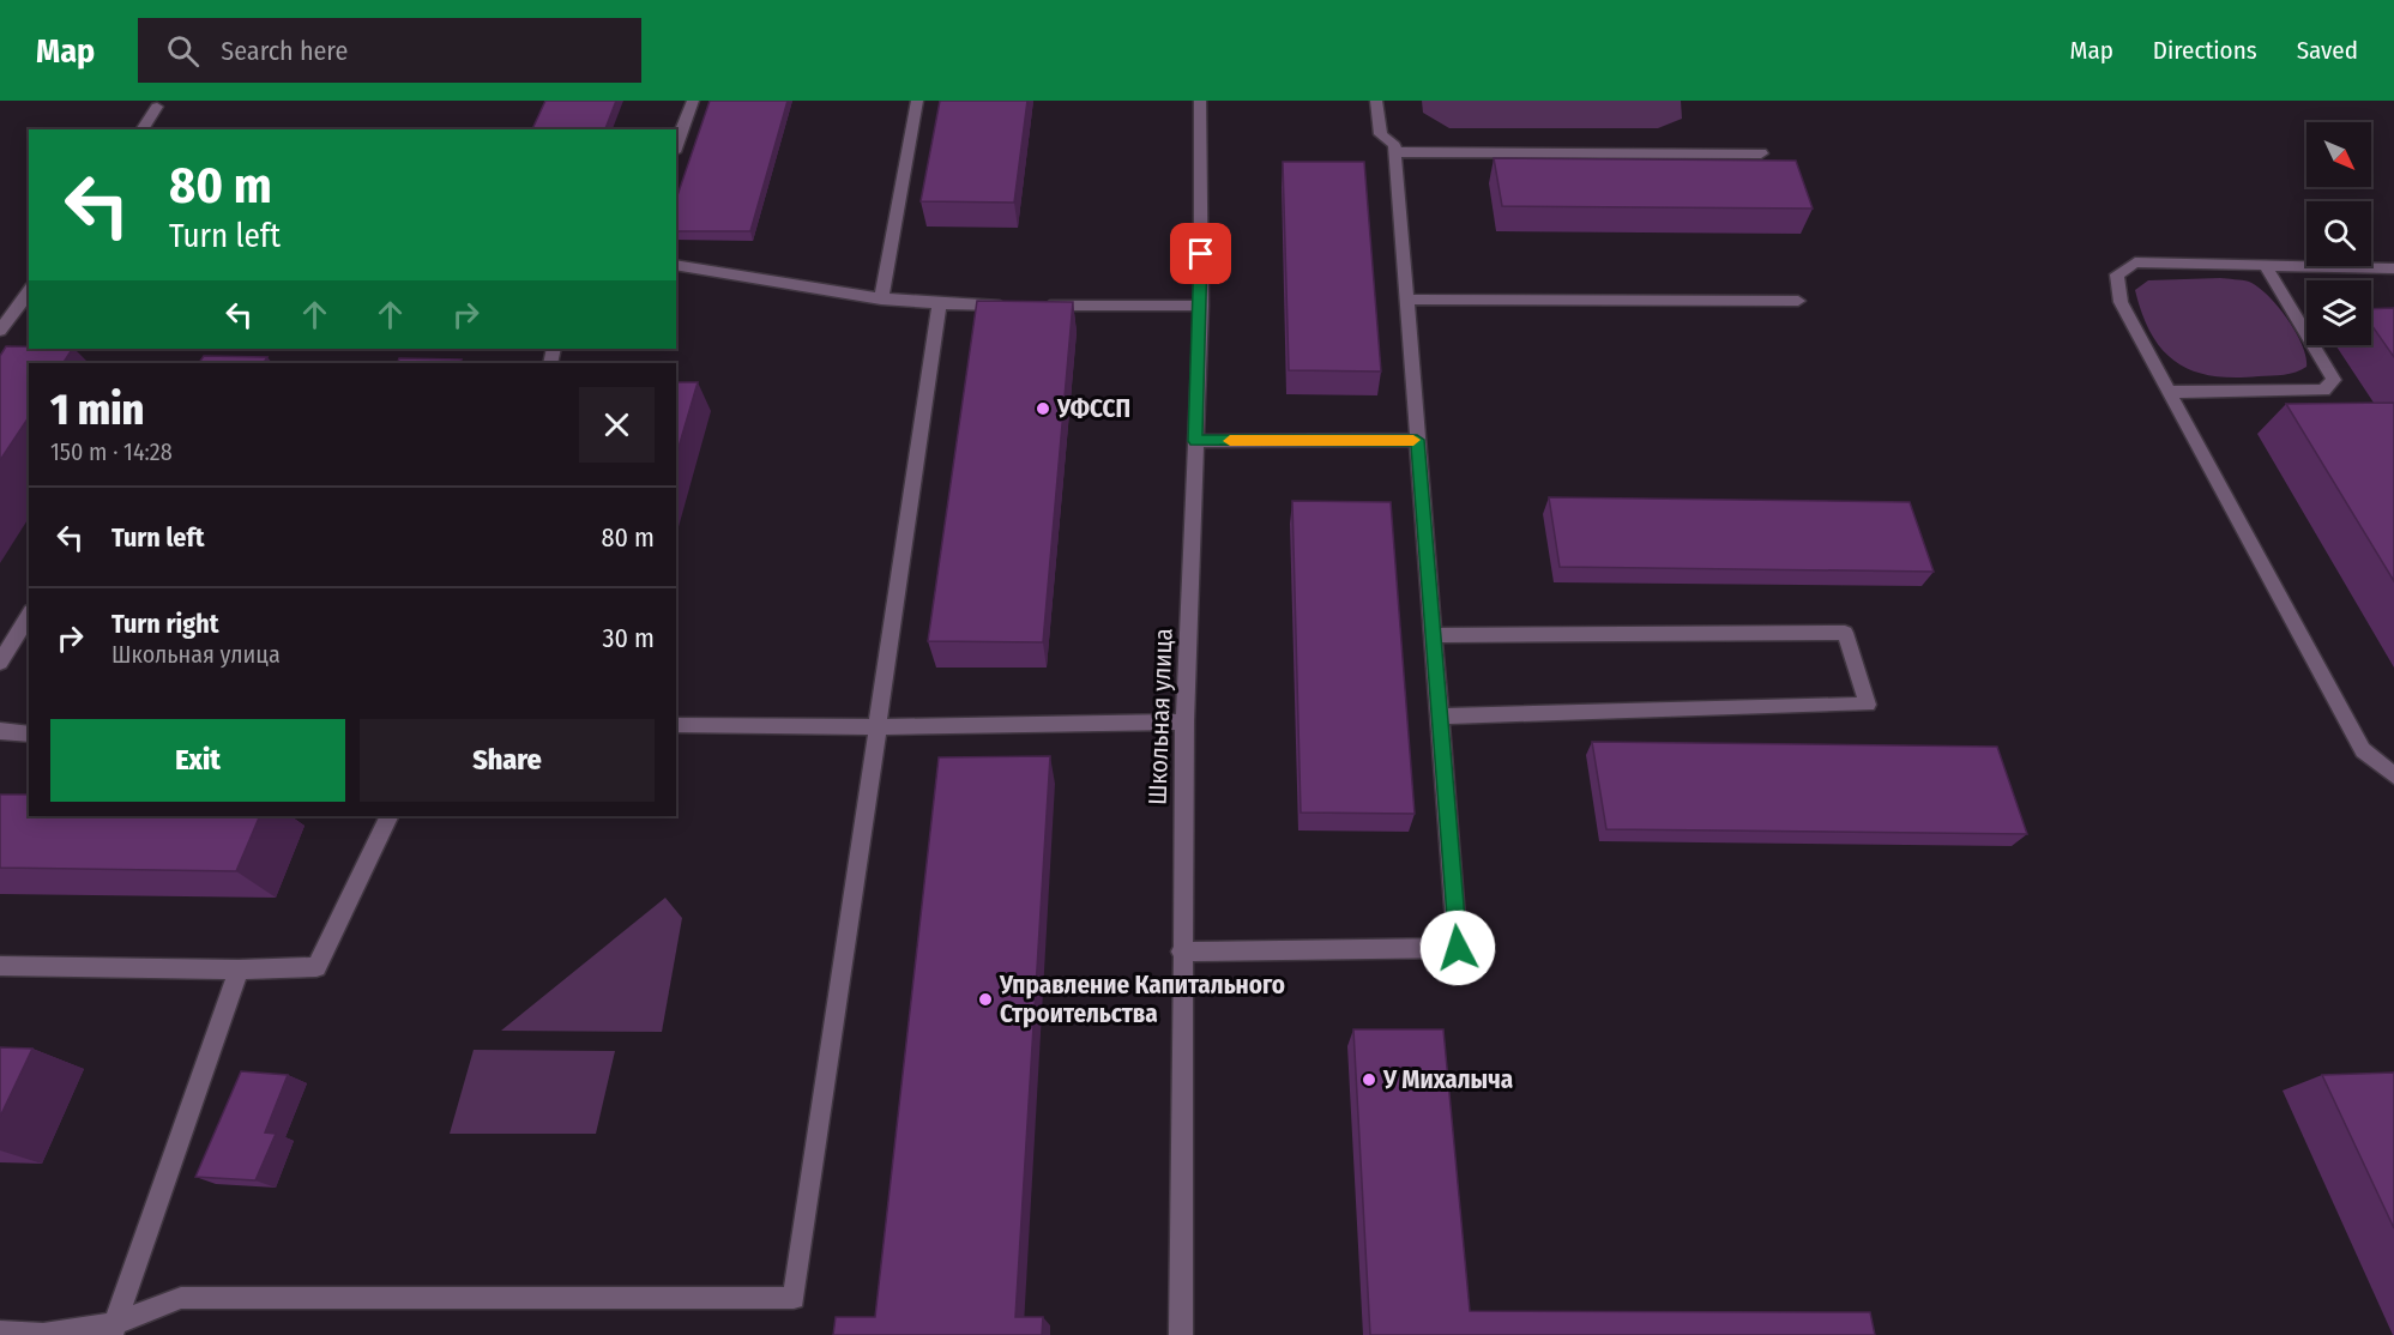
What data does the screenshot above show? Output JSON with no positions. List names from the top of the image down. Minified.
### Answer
{"streets":{"street":["Школьная улица"]},"places":["УФССП","Управление Капитального Строительства","У Михалыча"],"north":"bottom right","page":{"header":"Map","search":"Search here","nav":["Map","Directions","Saved"],"turn":["80 m","Turn left"],"heading":["1 min","150 m · 14:28"],"list":[{"name":"Turn left","value":"80 m"},{"name":"Turn right","note":"Школьная улица","value":"30 m"}],"buttons":["Exit","Share"]}}
